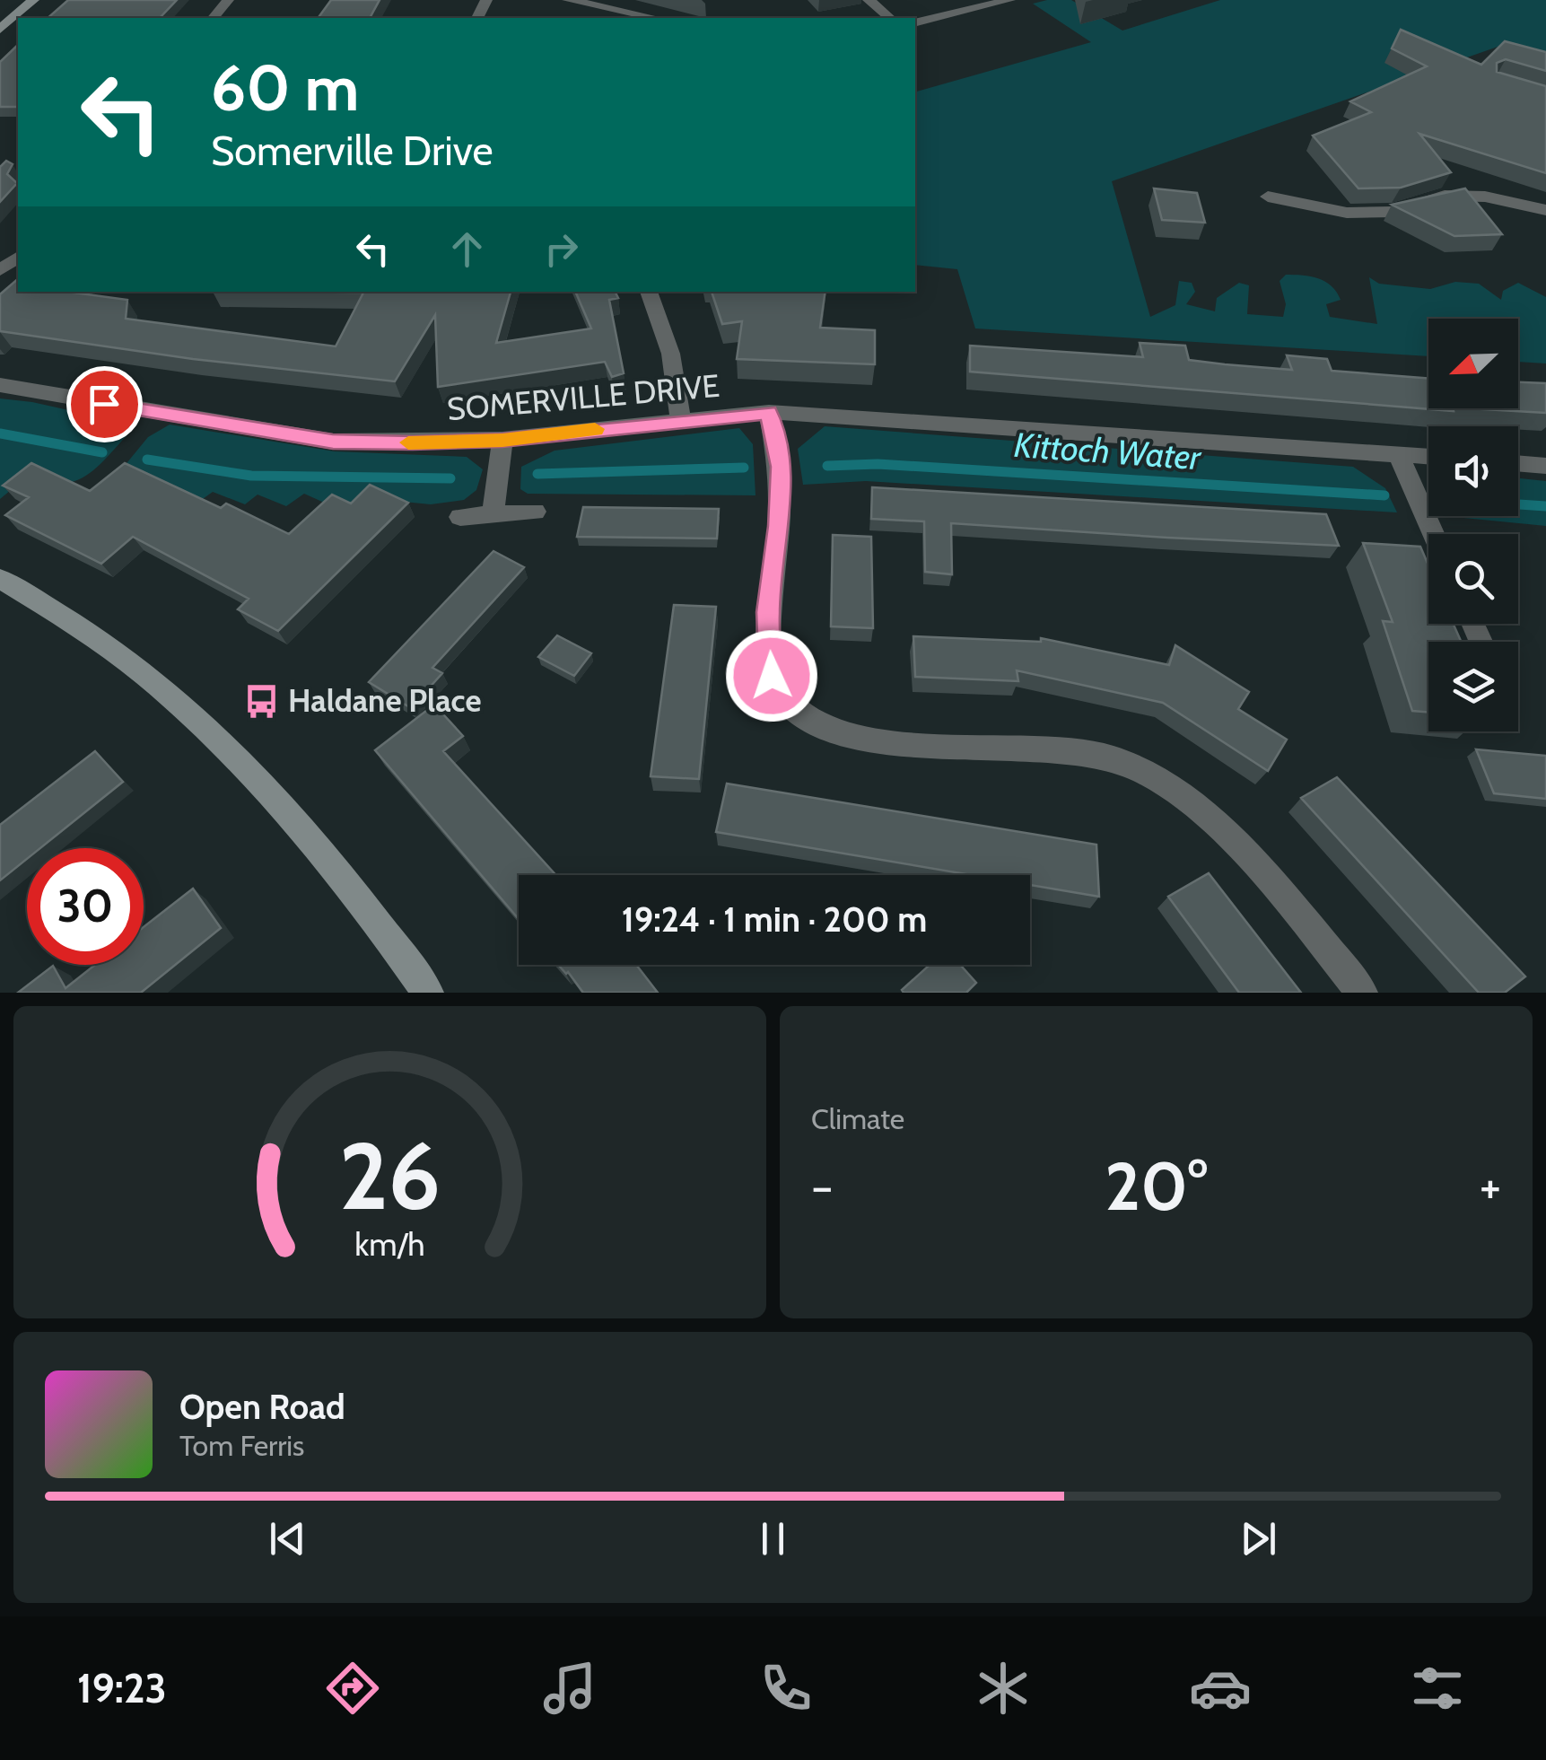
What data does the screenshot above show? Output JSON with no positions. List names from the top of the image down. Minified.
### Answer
{"streets":{"street":["SOMERVILLE DRIVE"]},"water":["Kittoch Water"],"places":{"bus stop":["Haldane Place"]},"north":"bottom left","page":{"turn":["60 m","Somerville Drive"],"limit":"30","trip":"19:24 · 1 min · 200 m","tile":"Climate","heat":["−","20°","+"],"song":["Open Road","Tom Ferris"],"tabs":"19:23","gauge":["26","km/h"]}}
